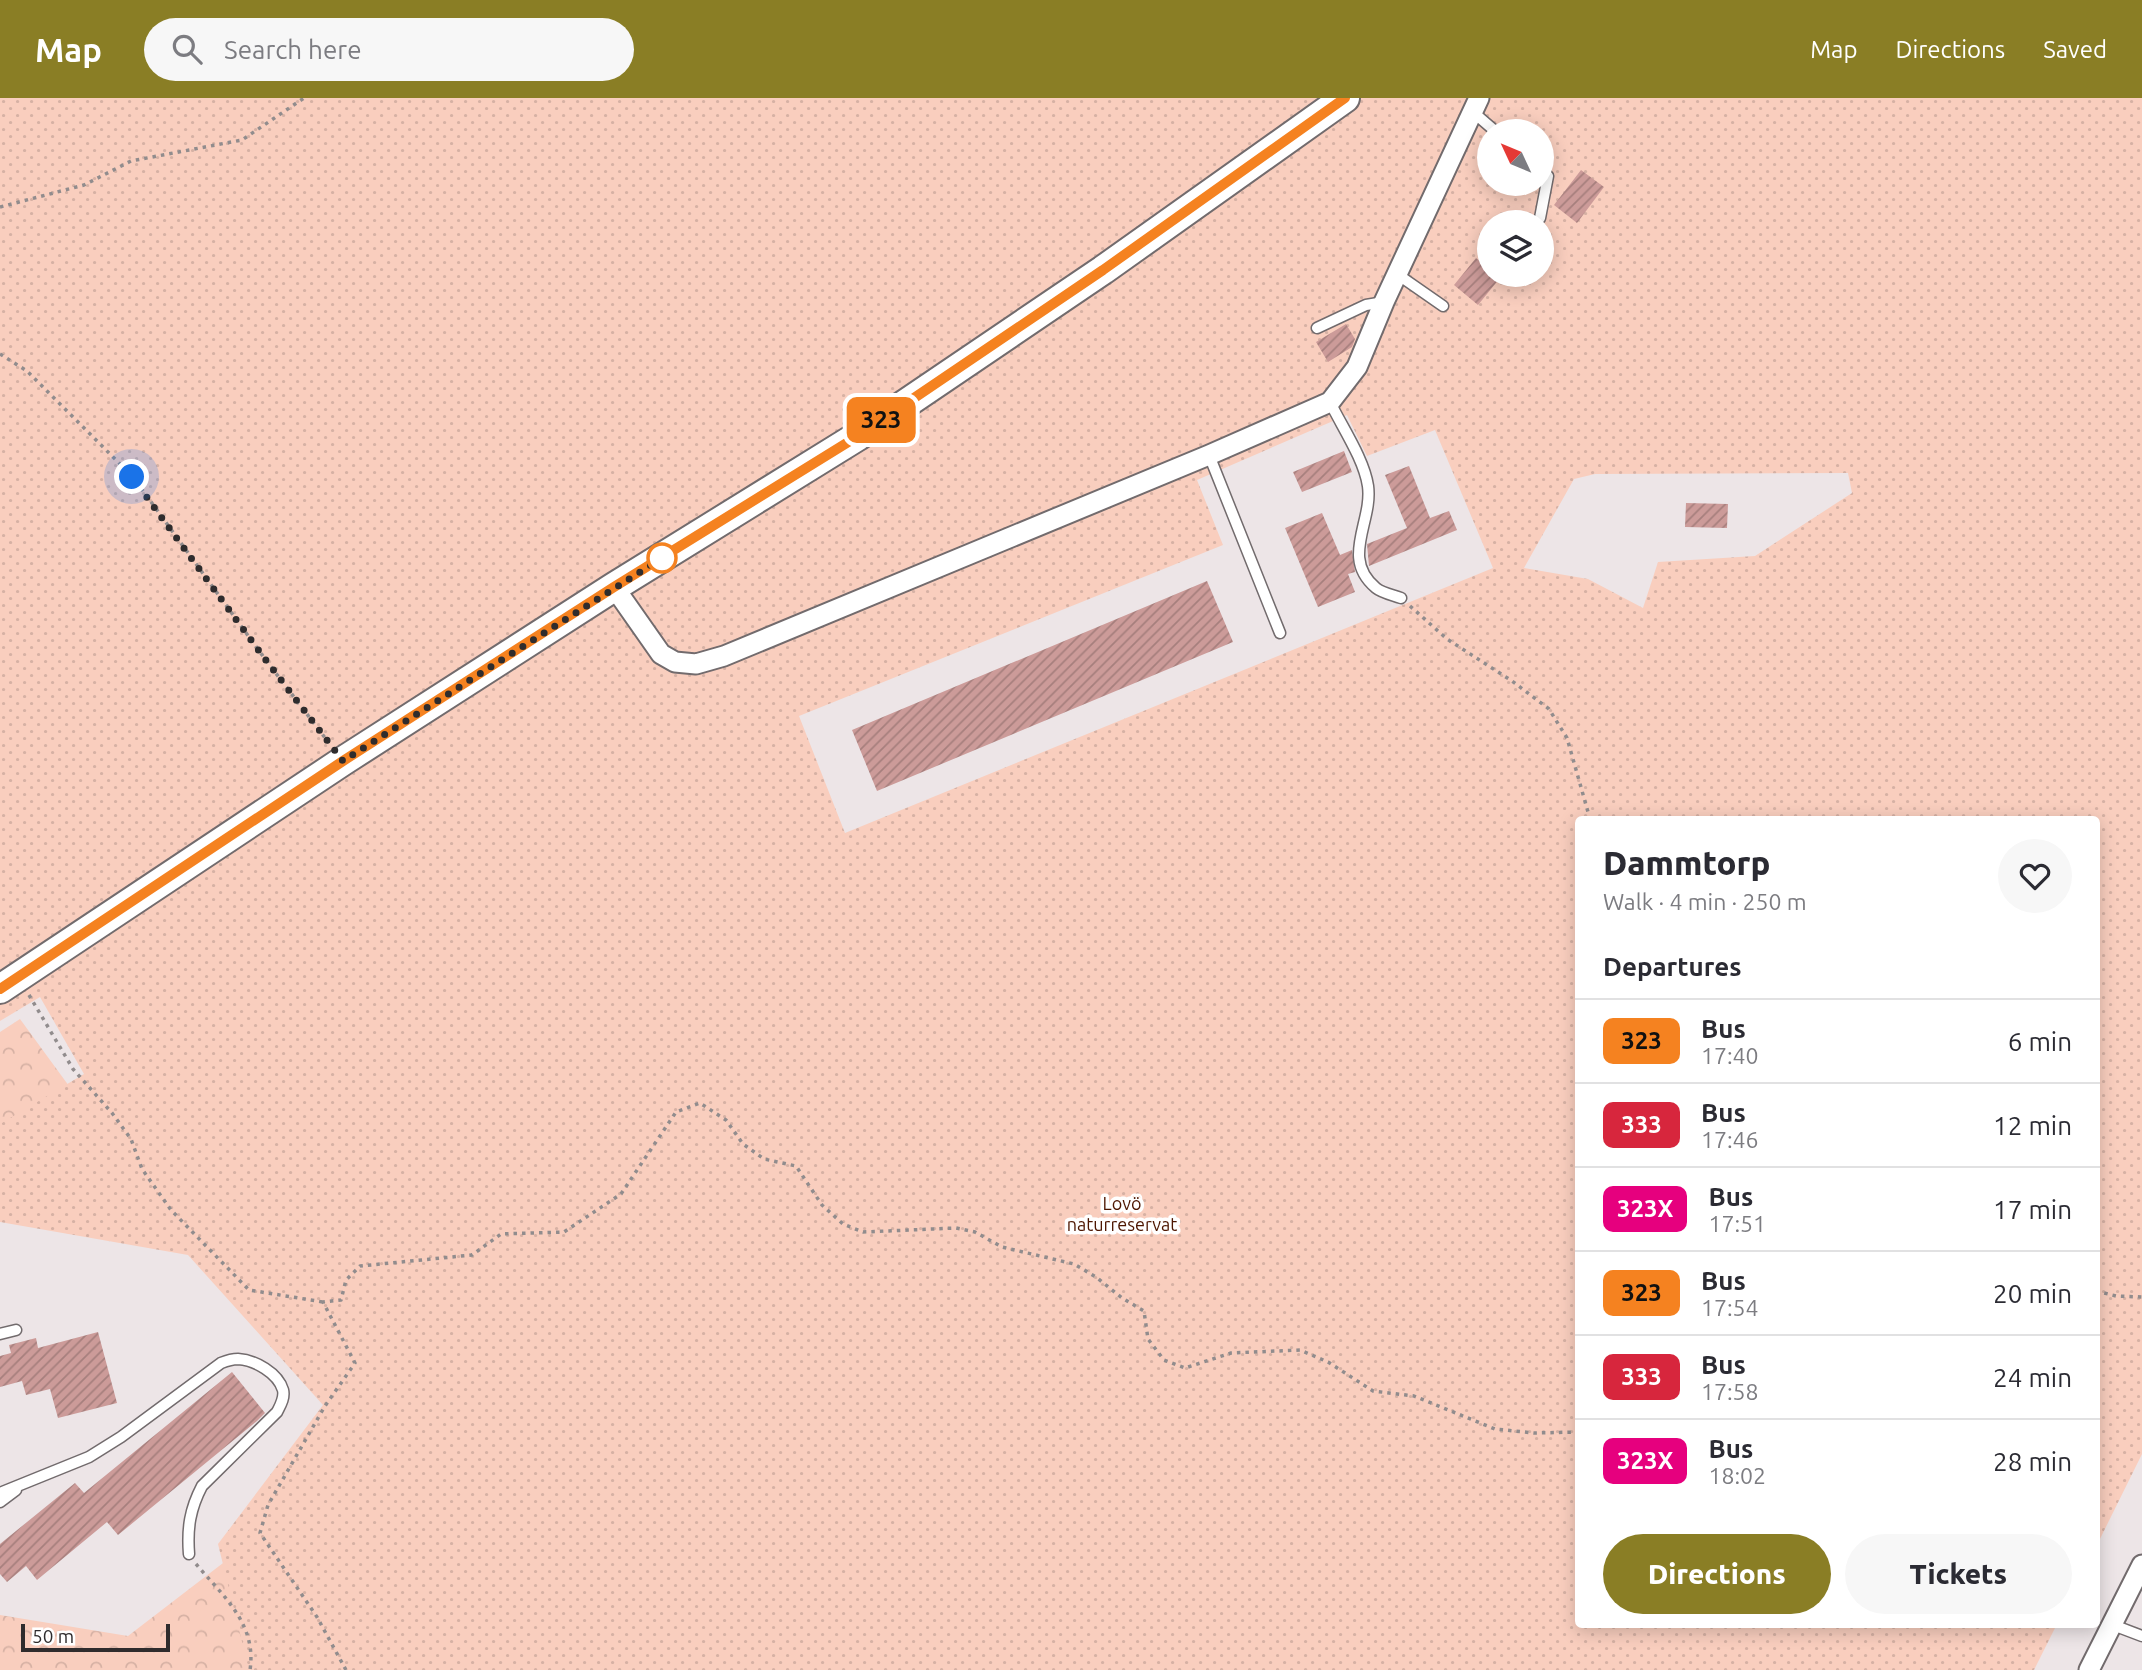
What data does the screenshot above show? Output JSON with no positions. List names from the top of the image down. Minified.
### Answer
{"parks":["Lovö naturreservat"],"lines":["bus line 323"],"scale_bar":"50 m","north":"top left","page":{"header":"Map","search":"Search here","nav":["Map","Directions","Saved"],"on_map":"323","heading":[["Dammtorp","Walk · 4 min · 250 m"],"Departures"],"list":[{"mark":"323","name":"Bus","note":"17:40","value":"6 min"},{"mark":"333","name":"Bus","note":"17:46","value":"12 min"},{"mark":"323X","name":"Bus","note":"17:51","value":"17 min"},{"mark":"323","name":"Bus","note":"17:54","value":"20 min"},{"mark":"333","name":"Bus","note":"17:58","value":"24 min"},{"mark":"323X","name":"Bus","note":"18:02","value":"28 min"}],"buttons":["Directions","Tickets"],"scale":"50 m"}}
